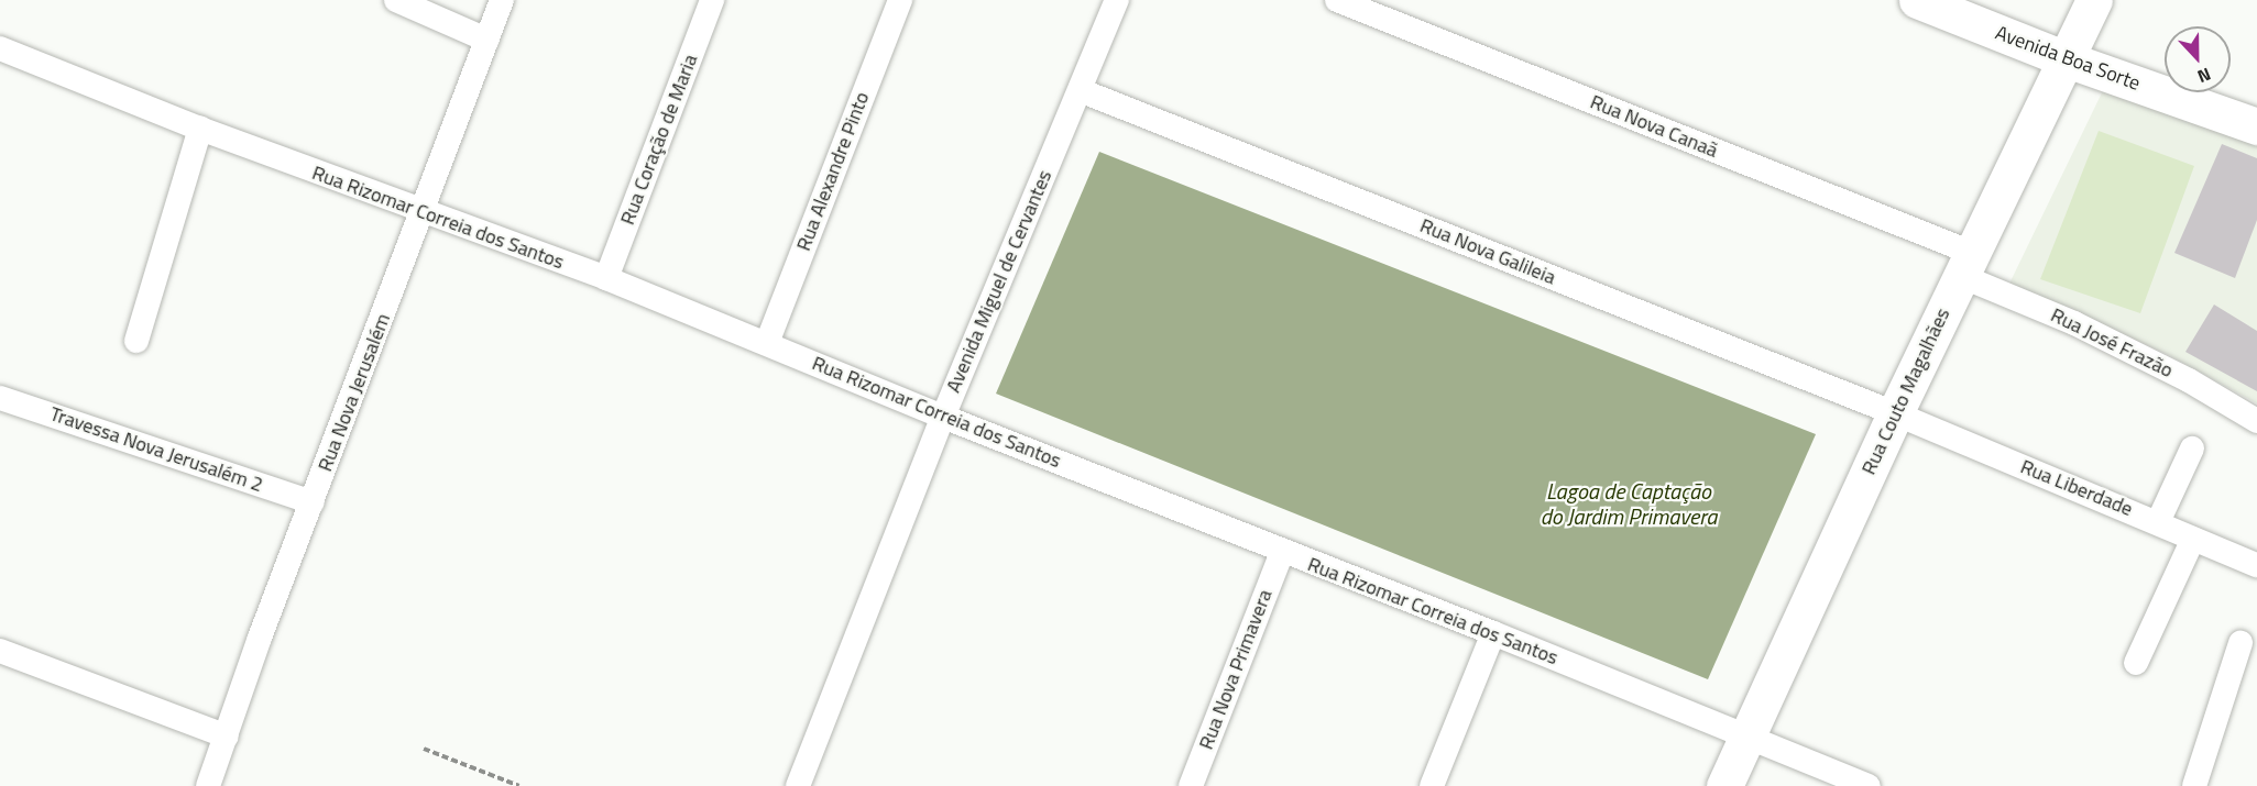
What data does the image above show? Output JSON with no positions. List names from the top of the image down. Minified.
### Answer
{"streets":{"street":["Avenida Boa Sorte","Rua Nova Canaã","Rua Coração de Maria","Rua Alexandre Pinto","Rua Rizomar Correia dos Santos","Rua Nova Galileia","Avenida Miguel de Cervantes","Rua José Frazão","Rua Couto Magalhães","Rua Nova Jerusalém","Travessa Nova Jerusalém 2","Rua Liberdade","Rua Nova Primavera"]},"crossings":[["Avenida Boa Sorte","Rua Couto Magalhães"],["Rua Nova Canaã","Rua José Frazão"],["Rua Nova Canaã","Rua Couto Magalhães"],["Rua Coração de Maria","Rua Rizomar Correia dos Santos"],["Rua Alexandre Pinto","Rua Rizomar Correia dos Santos"],["Rua Rizomar Correia dos Santos","Avenida Miguel de Cervantes"],["Rua Rizomar Correia dos Santos","Rua Couto Magalhães"],["Rua Rizomar Correia dos Santos","Rua Nova Jerusalém"],["Rua Rizomar Correia dos Santos","Rua Nova Primavera"],["Rua Nova Galileia","Avenida Miguel de Cervantes"],["Rua Nova Galileia","Rua Couto Magalhães"],["Rua Nova Galileia","Rua Liberdade"],["Rua José Frazão","Rua Couto Magalhães"],["Rua Couto Magalhães","Rua Liberdade"],["Rua Nova Jerusalém","Travessa Nova Jerusalém 2"]],"water":["Lagoa de Captação do Jardim Primavera"],"north":"bottom"}
